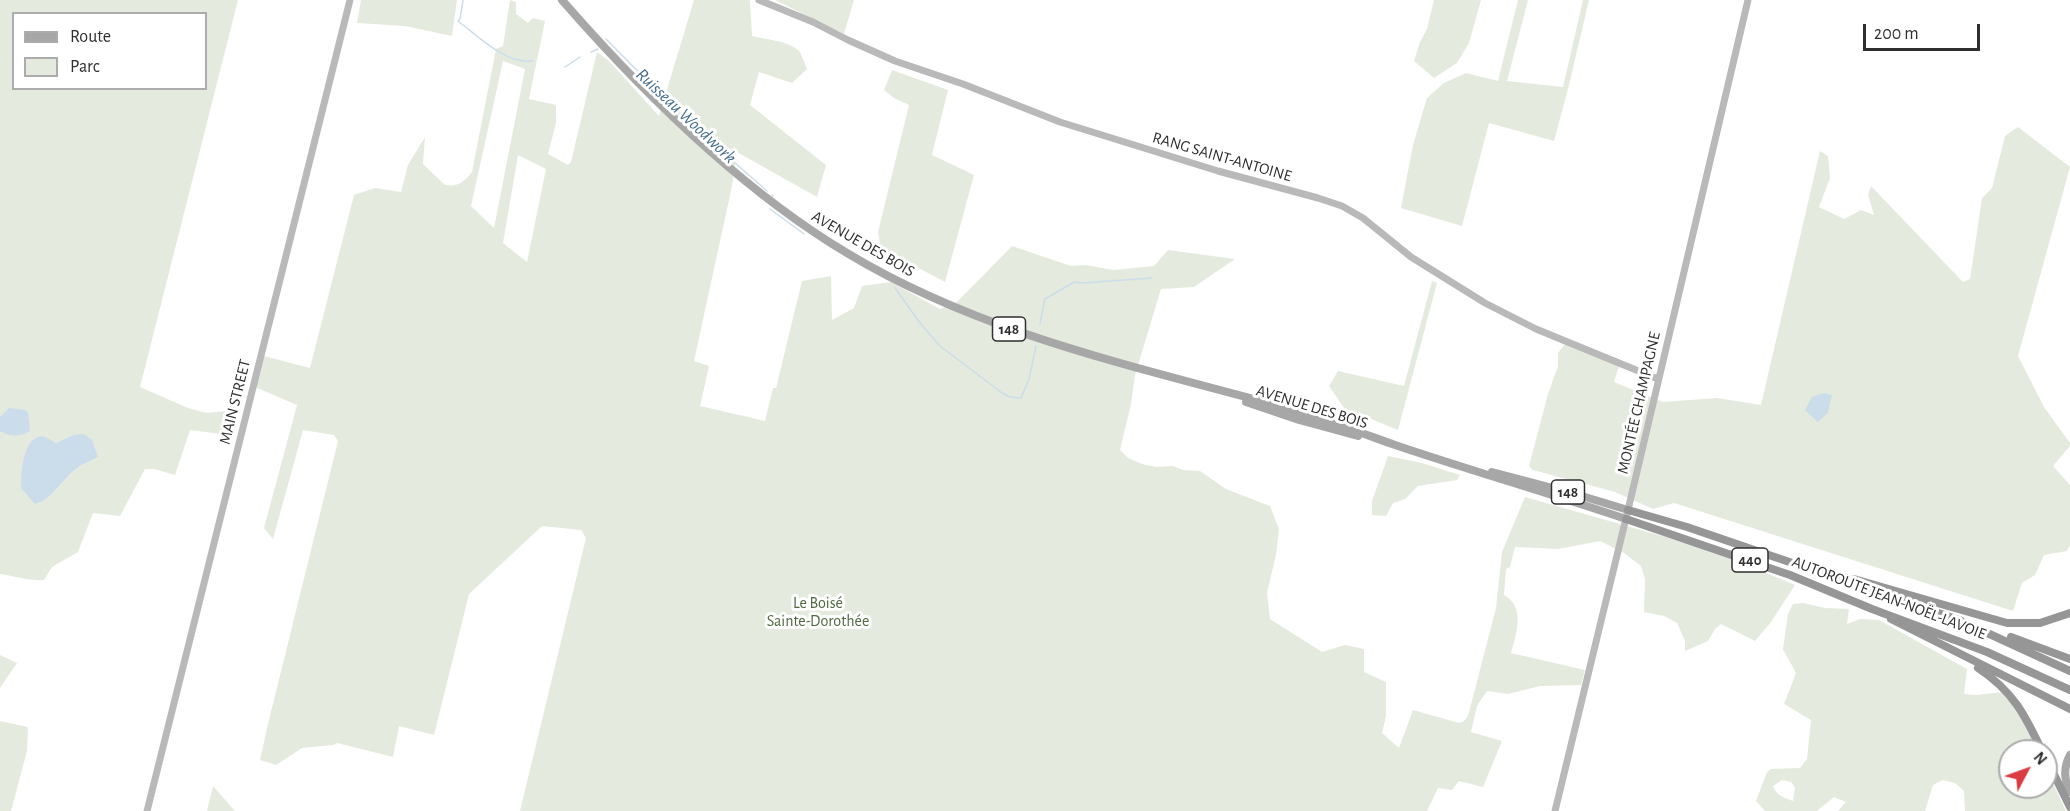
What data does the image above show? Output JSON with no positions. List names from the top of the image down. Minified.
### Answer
{"streets":{"highway":["440","AUTOROUTE JEAN-NOËL-LAVOIE"],"main road":["AVENUE DES BOIS","148"],"street":["RANG SAINT-ANTOINE","MAIN STREET","MONTÉE CHAMPAGNE"]},"crossings":[["RANG SAINT-ANTOINE","MONTÉE CHAMPAGNE"],["AVENUE DES BOIS","MONTÉE CHAMPAGNE"],["AVENUE DES BOIS","AUTOROUTE JEAN-NOËL-LAVOIE"],["MONTÉE CHAMPAGNE","AUTOROUTE JEAN-NOËL-LAVOIE"]],"water":["Ruisseau Woodwork"],"parks":["Le Boisé Sainte-Dorothée"],"legend":["Route","Parc"],"scale_bar":"200 m","north":"top right"}
